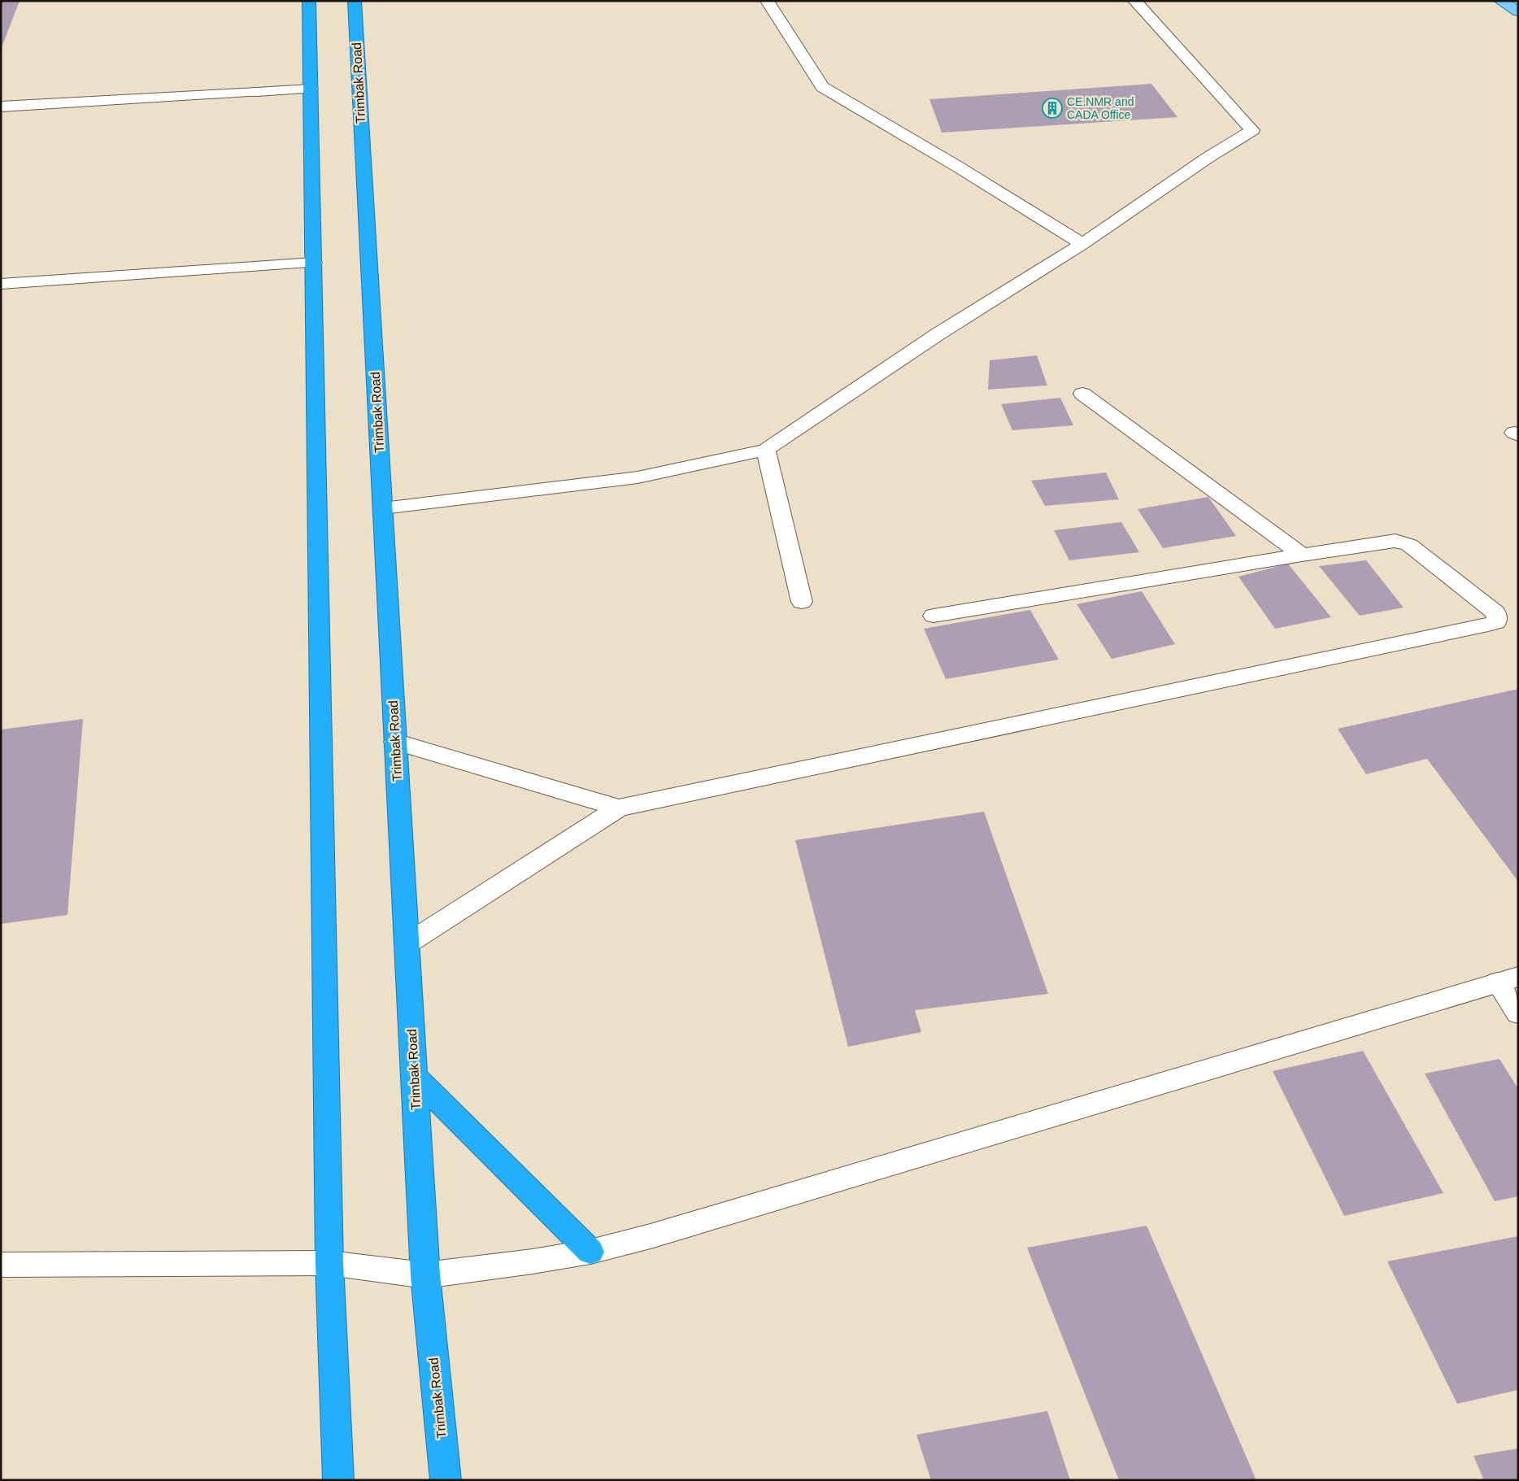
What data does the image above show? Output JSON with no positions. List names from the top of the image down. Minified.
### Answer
{"streets":{"highway":["Trimbak Road"]},"places":{"building":["CE.NMR and CADA Office"]}}
